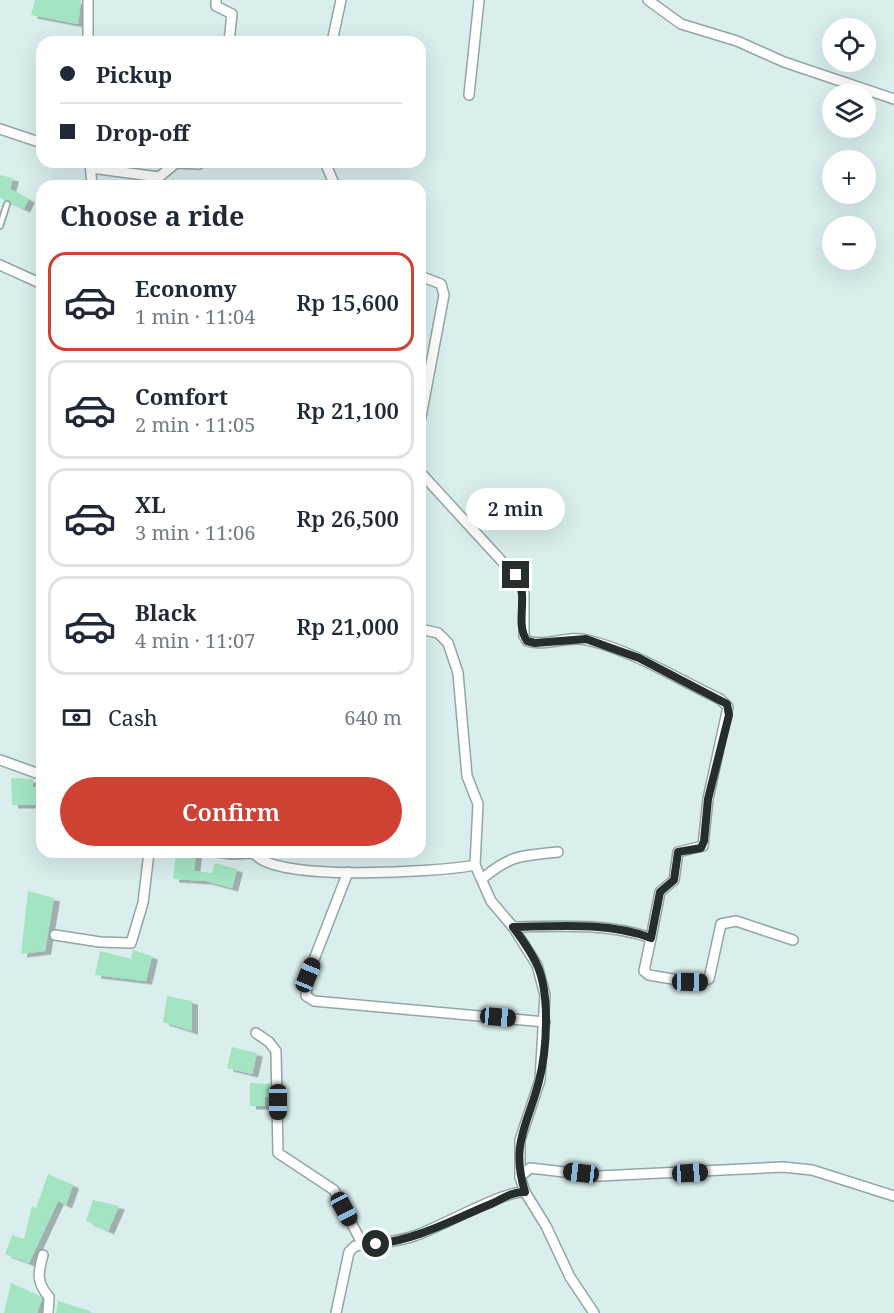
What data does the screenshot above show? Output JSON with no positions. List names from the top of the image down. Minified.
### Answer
{"page":{"map_buttons":["+","−"],"banner":["Pickup","Drop-off"],"heading":"Choose a ride","list":[{"name":"Economy","note":"1 min · 11:04","value":"Rp 15,600"},{"name":"Comfort","note":"2 min · 11:05","value":"Rp 21,100"},{"name":"XL","note":"3 min · 11:06","value":"Rp 26,500"},{"name":"Black","note":"4 min · 11:07","value":"Rp 21,000"}],"bubble":"2 min","pay":["Cash","640 m"],"buttons":"Confirm"}}
